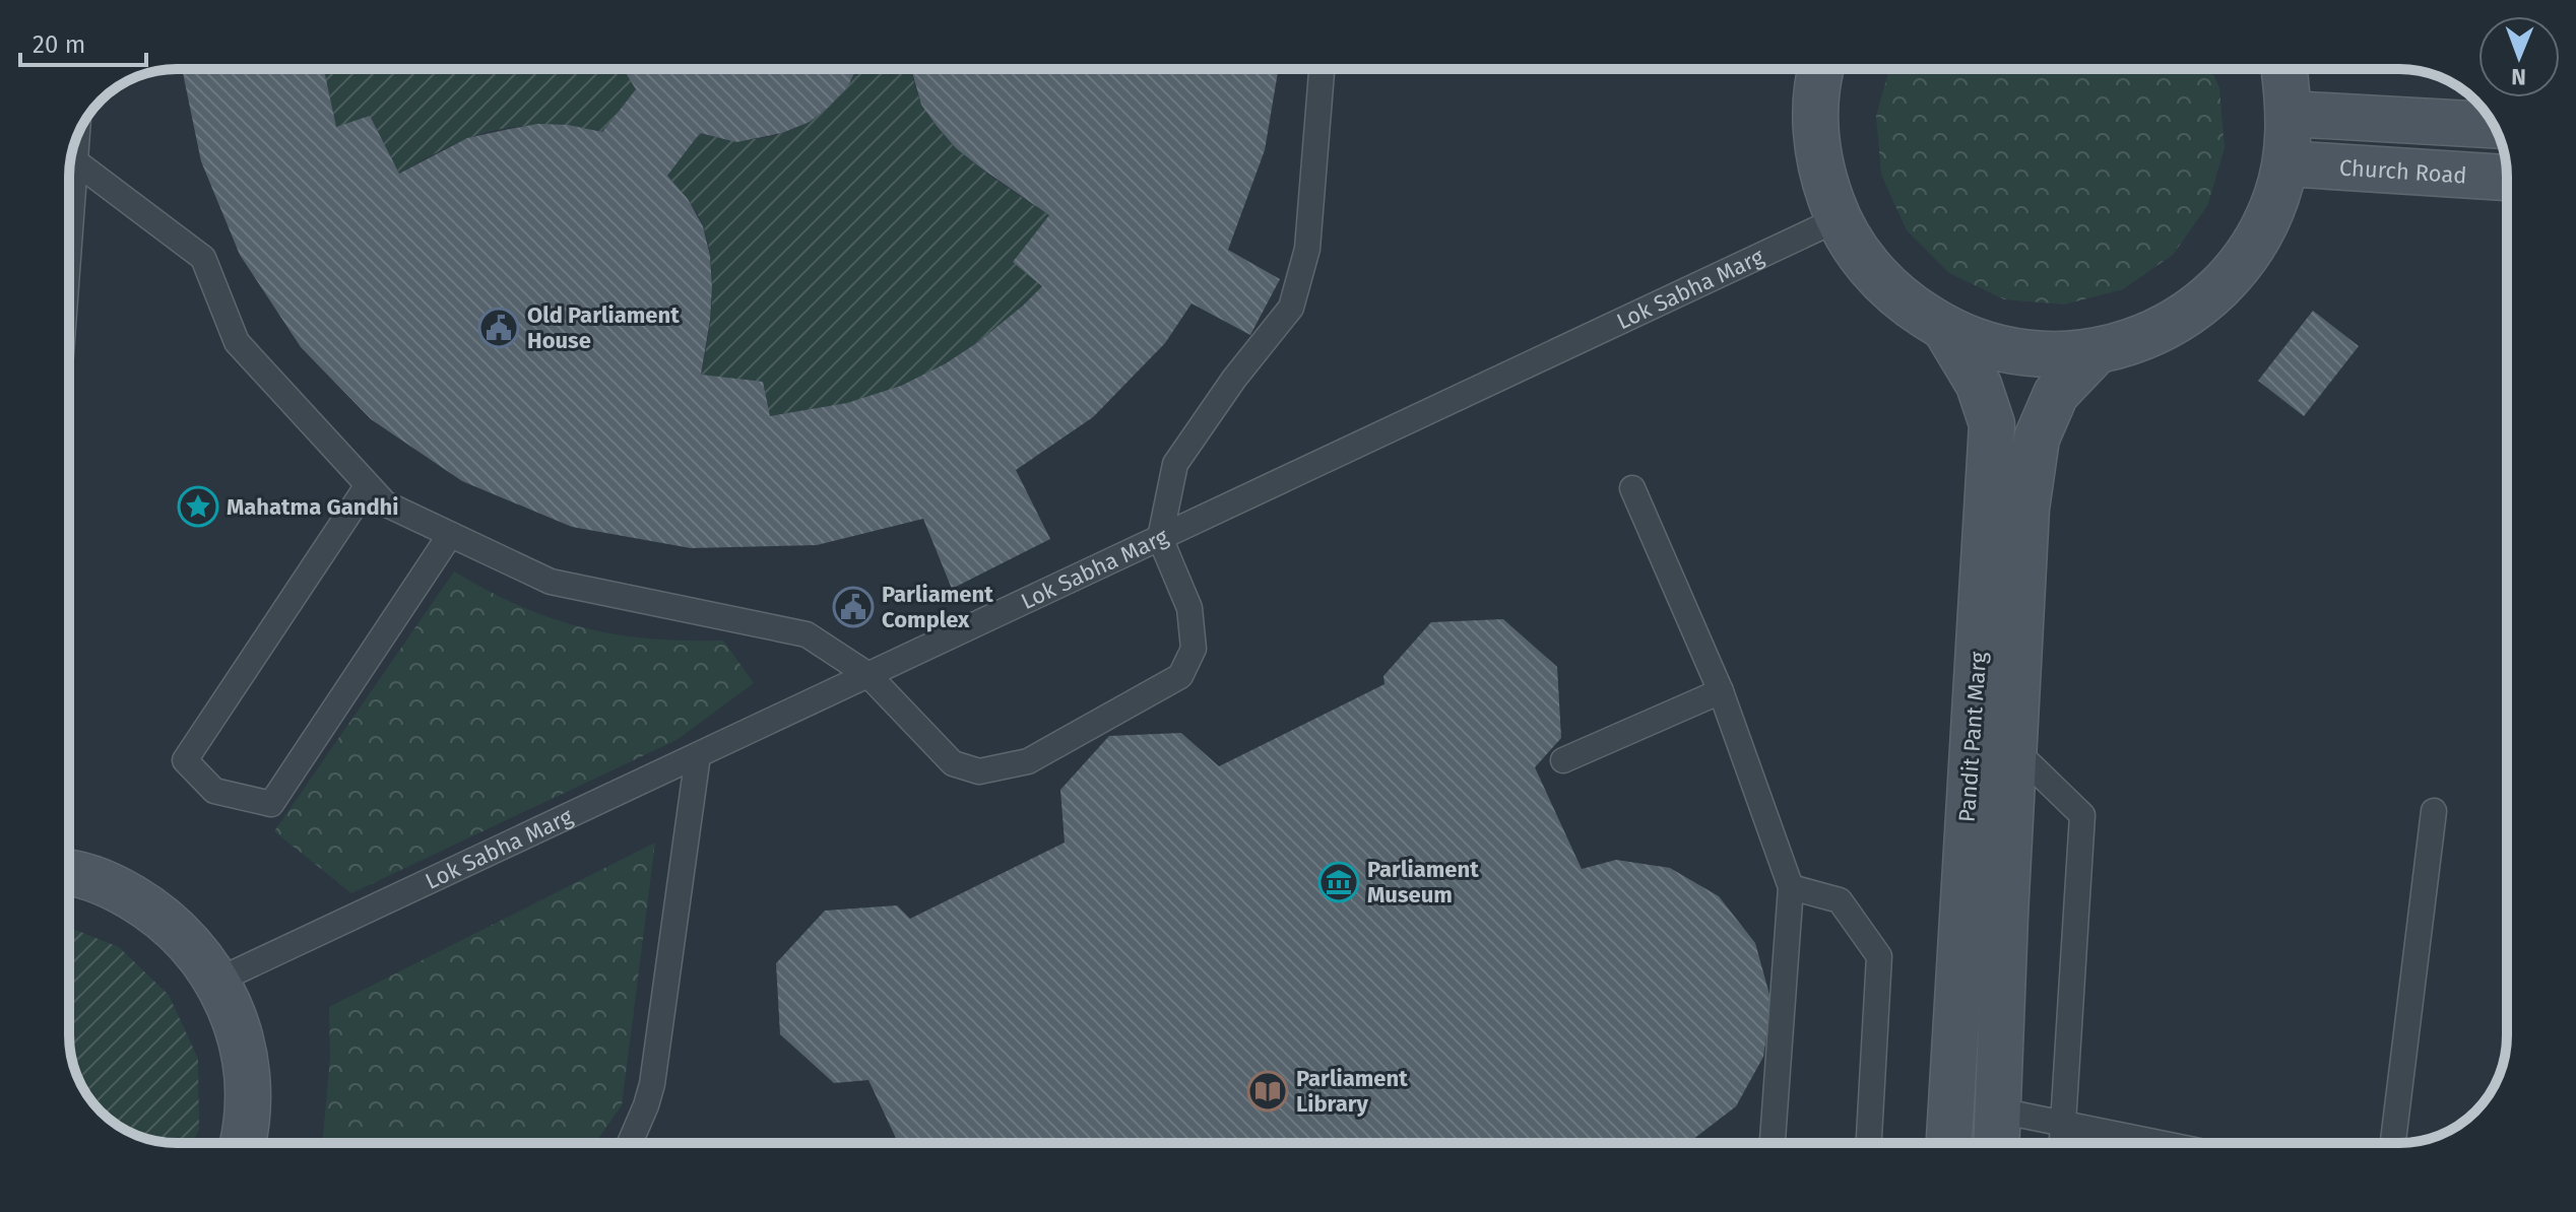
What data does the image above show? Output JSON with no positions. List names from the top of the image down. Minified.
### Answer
{"streets":{"street":["Church Road","Pandit Pant Marg"],"lane":["Lok Sabha Marg"]},"places":{"public building":["Old Parliament House","Parliament Complex"],"place":["Mahatma Gandhi"],"museum":["Parliament Museum"],"library":["Parliament Library"]},"scale_bar":"20 m","north":"bottom"}
